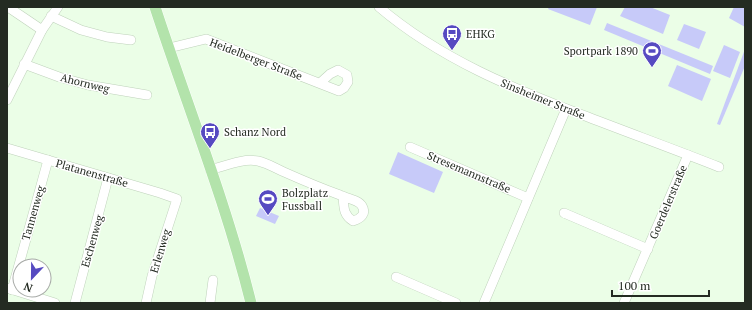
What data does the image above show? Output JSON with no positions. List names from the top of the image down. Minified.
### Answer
{"streets":{"street":["Heidelberger Straße","Ahornweg","Sinsheimer Straße","Stresemannstraße","Platanenstraße","Goerdelerstraße","Tannenweg","Eschenweg","Erlenweg"]},"crossings":[["Sinsheimer Straße","Goerdelerstraße"],["Platanenstraße","Tannenweg"],["Platanenstraße","Eschenweg"],["Platanenstraße","Erlenweg"]],"places":{"bus stop":["EHKG","Schanz Nord"],"sports":["Sportpark 1890","Bolzplatz Fussball"]},"scale_bar":"100 m","north":"bottom"}
